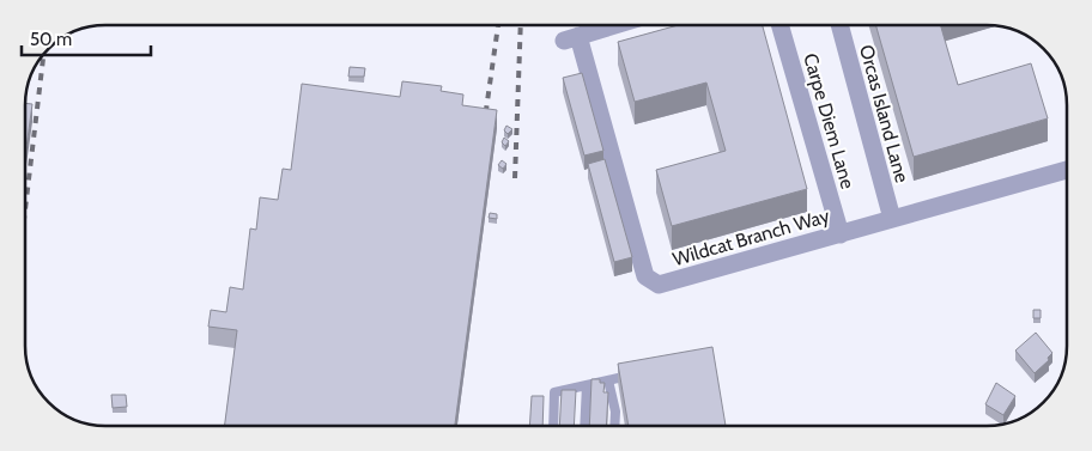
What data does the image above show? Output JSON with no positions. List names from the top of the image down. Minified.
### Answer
{"streets":{"street":["Orcas Island Lane","Carpe Diem Lane","Wildcat Branch Way"]},"crossings":[["Orcas Island Lane","Wildcat Branch Way"],["Carpe Diem Lane","Wildcat Branch Way"]],"scale_bar":"50 m"}
